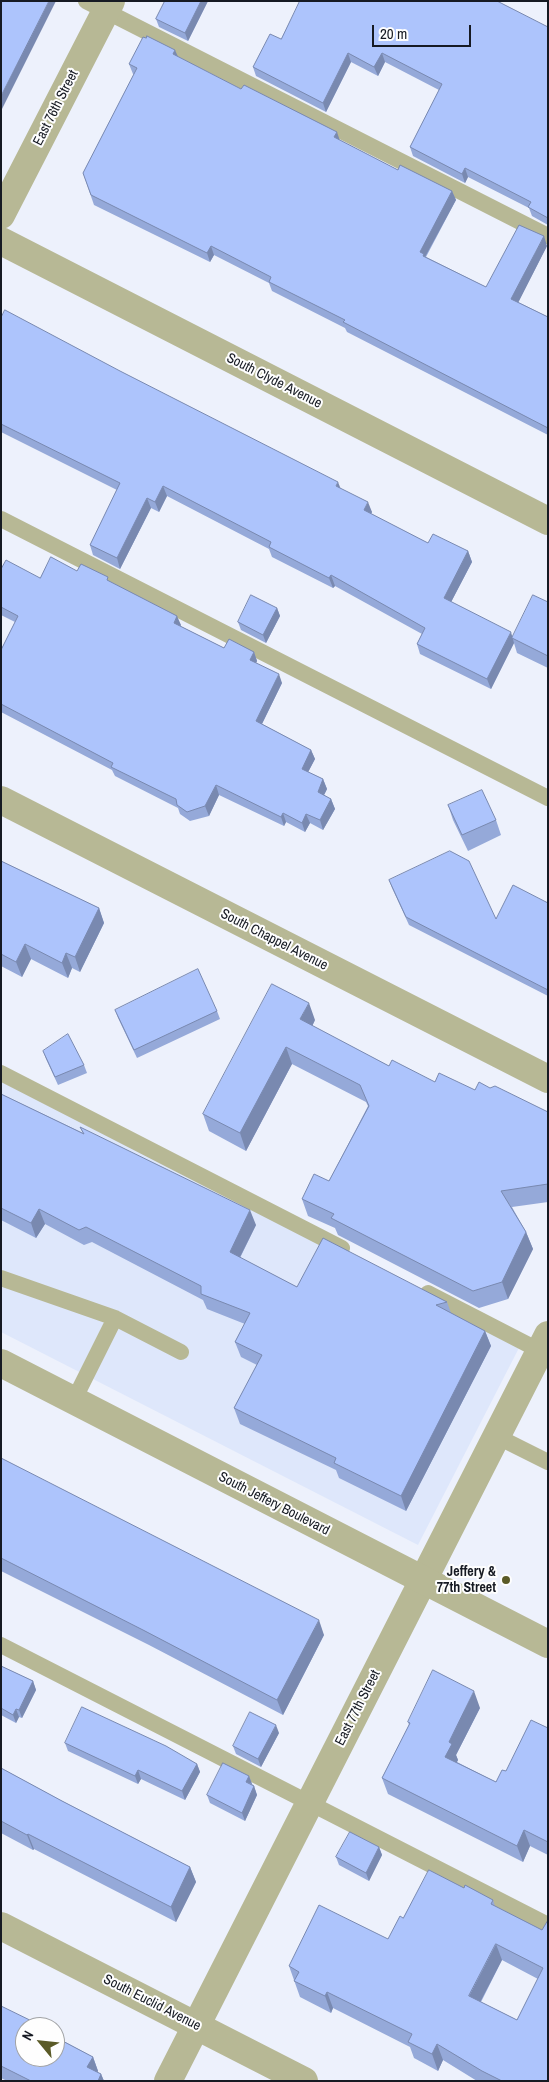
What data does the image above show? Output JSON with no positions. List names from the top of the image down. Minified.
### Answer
{"streets":{"street":["East 76th Street","South Clyde Avenue","South Chappel Avenue","South Jeffery Boulevard","East 77th Street","South Euclid Avenue"]},"crossings":[["South Jeffery Boulevard","East 77th Street"],["East 77th Street","South Euclid Avenue"]],"places":["Jeffery & 77th Street"],"scale_bar":"20 m","north":"top left"}
